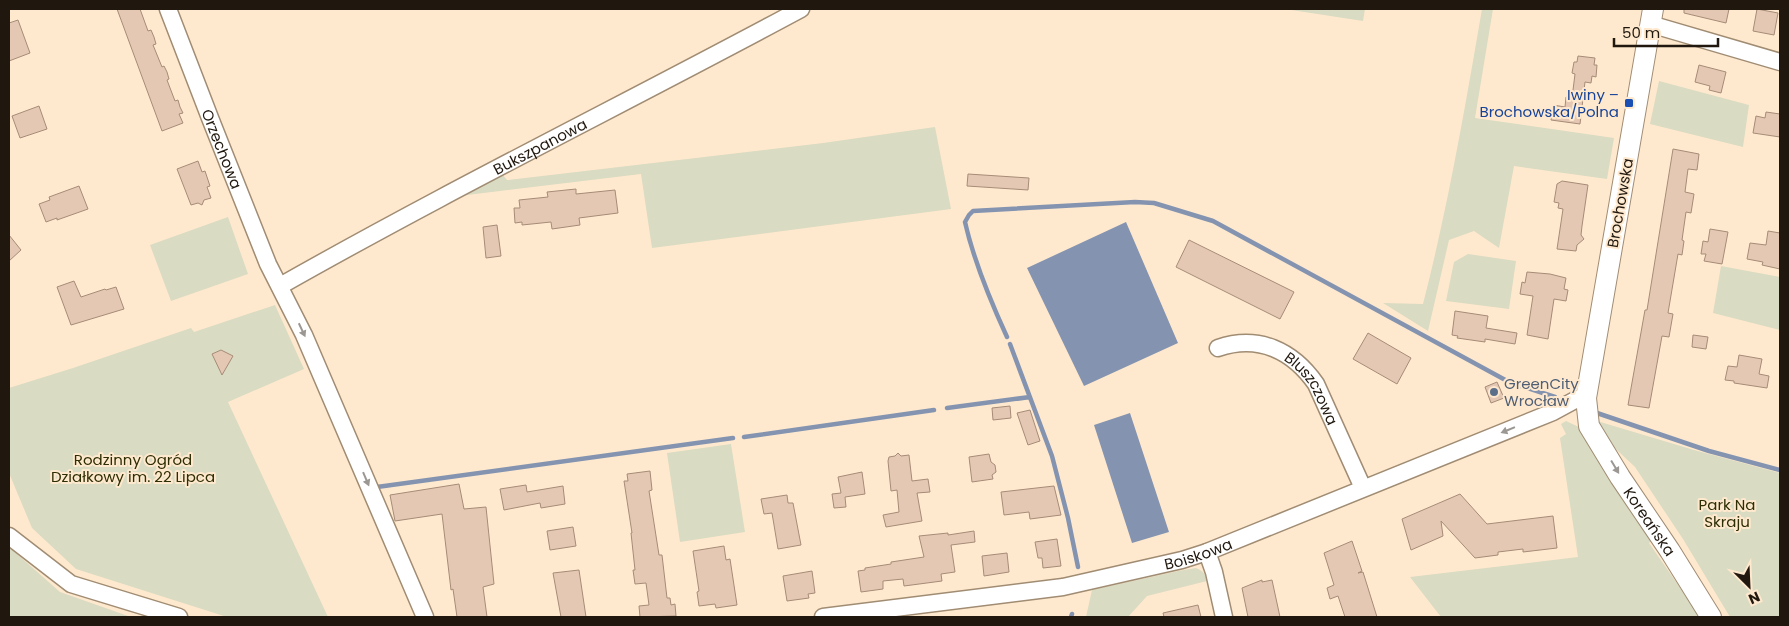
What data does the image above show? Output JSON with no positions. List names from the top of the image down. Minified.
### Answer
{"streets":{"street":["Bukszpanowa","Orzechowa","Brochowska","Bluszczowa","Koreańska","Boiskowa"]},"crossings":[["Bukszpanowa","Orzechowa"],["Brochowska","Koreańska"],["Brochowska","Boiskowa"],["Bluszczowa","Boiskowa"]],"one_way":["Orzechowa","Koreańska"],"parks":["Rodzinny Ogród Działkowy im. 22 Lipca","Park Na Skraju"],"places":{"transit":["Iwiny – Brochowska/Polna"],"other":["GreenCity Wrocław"]},"scale_bar":"50 m","north":"bottom right"}
